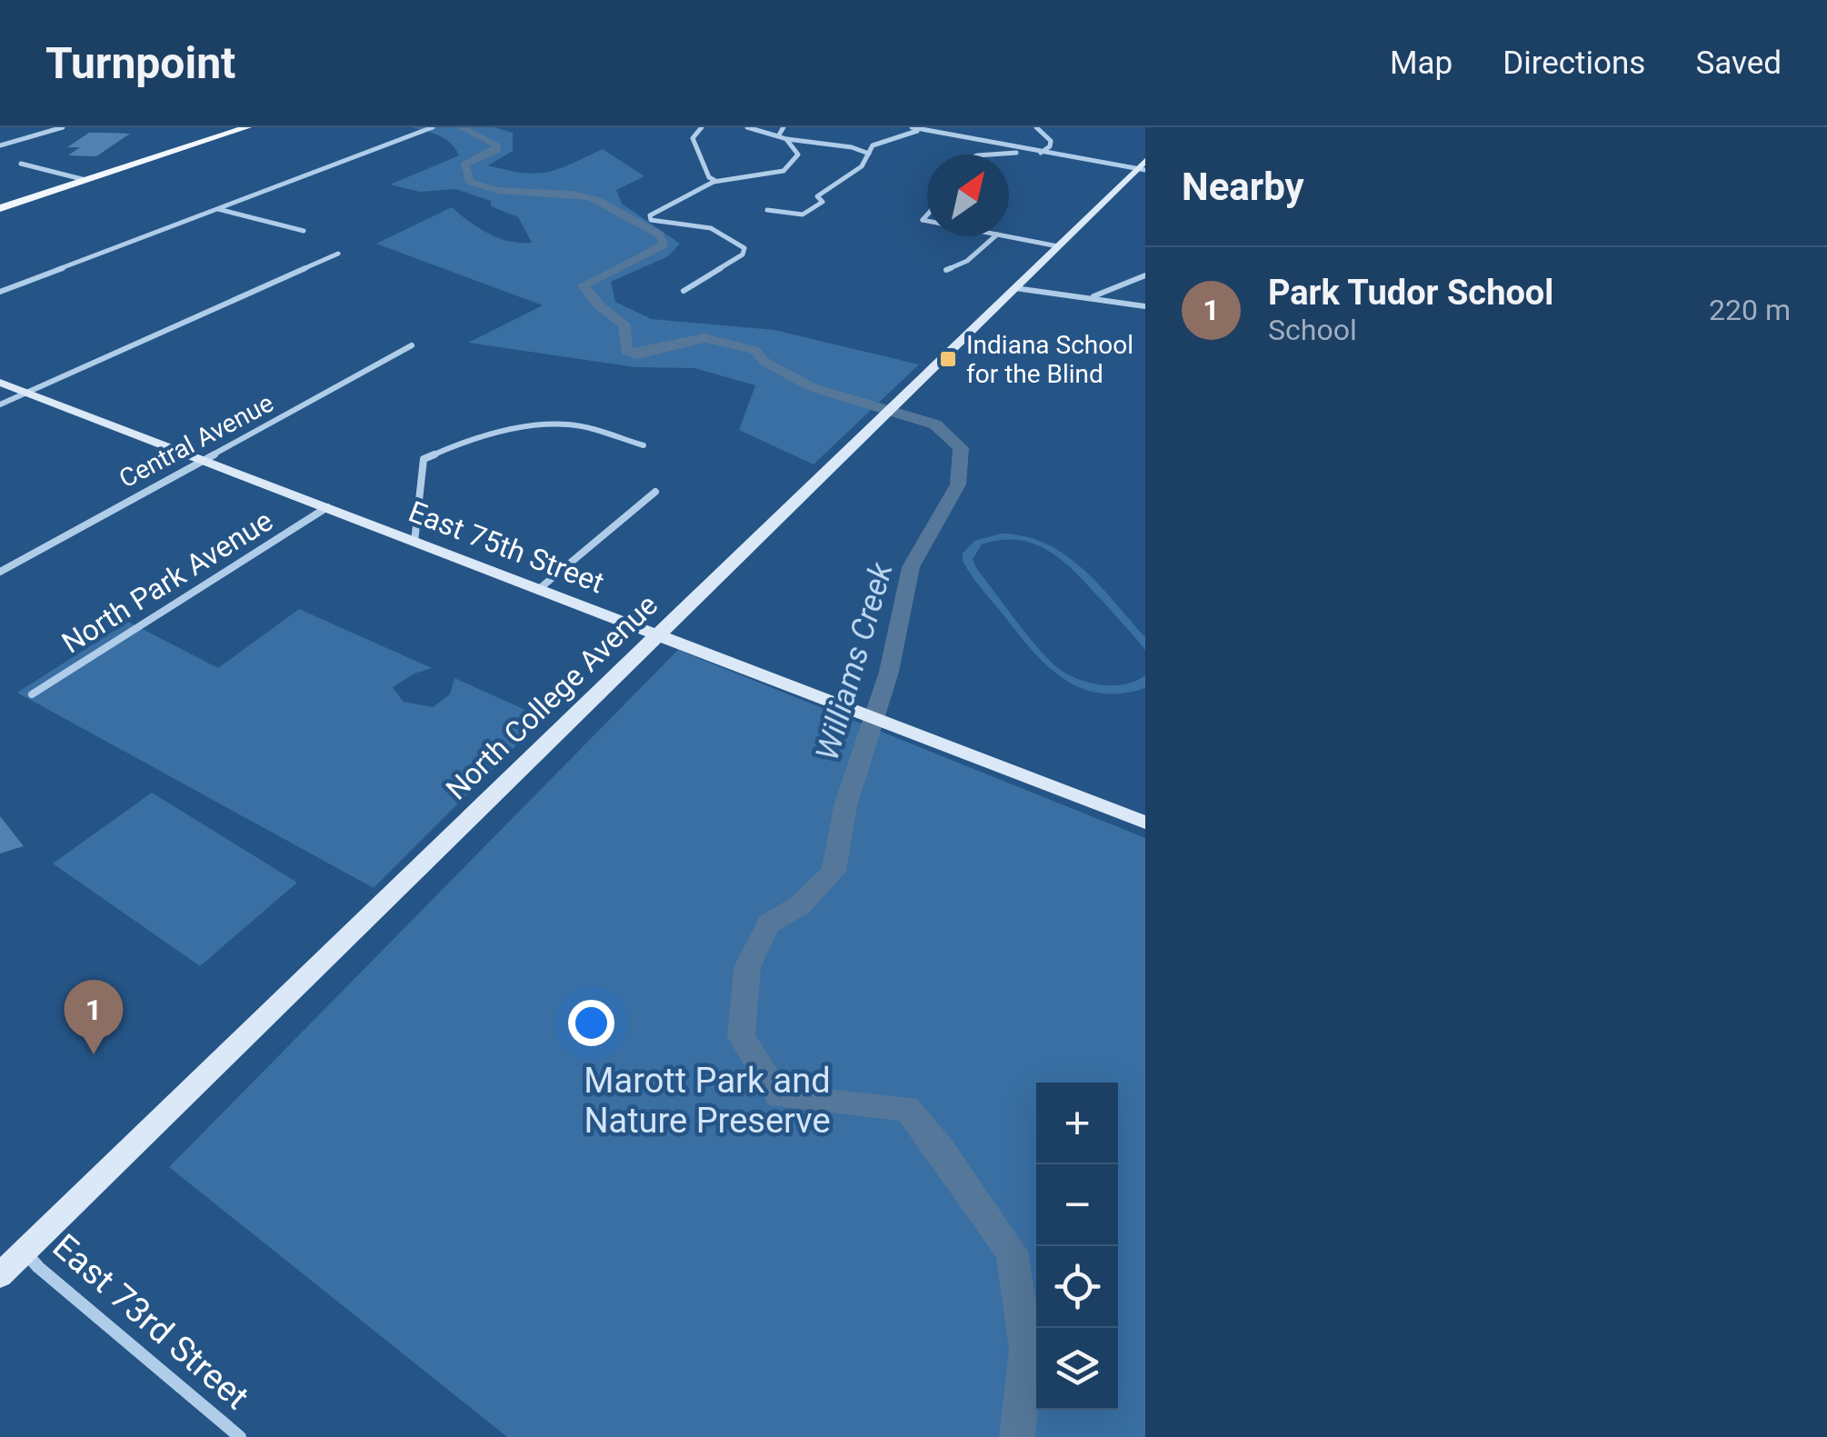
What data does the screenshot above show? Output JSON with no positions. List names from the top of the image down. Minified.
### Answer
{"streets":{"main road":["East 75th Street","North College Avenue"],"street":["Central Avenue","North Park Avenue","East 73rd Street"]},"crossings":[["Central Avenue","East 75th Street"],["East 75th Street","North Park Avenue"],["East 75th Street","North College Avenue"],["North College Avenue","East 73rd Street"]],"water":["Williams Creek"],"parks":["Marott Park and Nature Preserve"],"places":{"transit":["Indiana School for the Blind"]},"north":"top right","page":{"header":"Turnpoint","nav":["Map","Directions","Saved"],"heading":"Nearby","list":[{"mark":"1","name":"Park Tudor School","note":"School","value":"220 m"}],"pins":"1","map_buttons":["+","−"]}}
